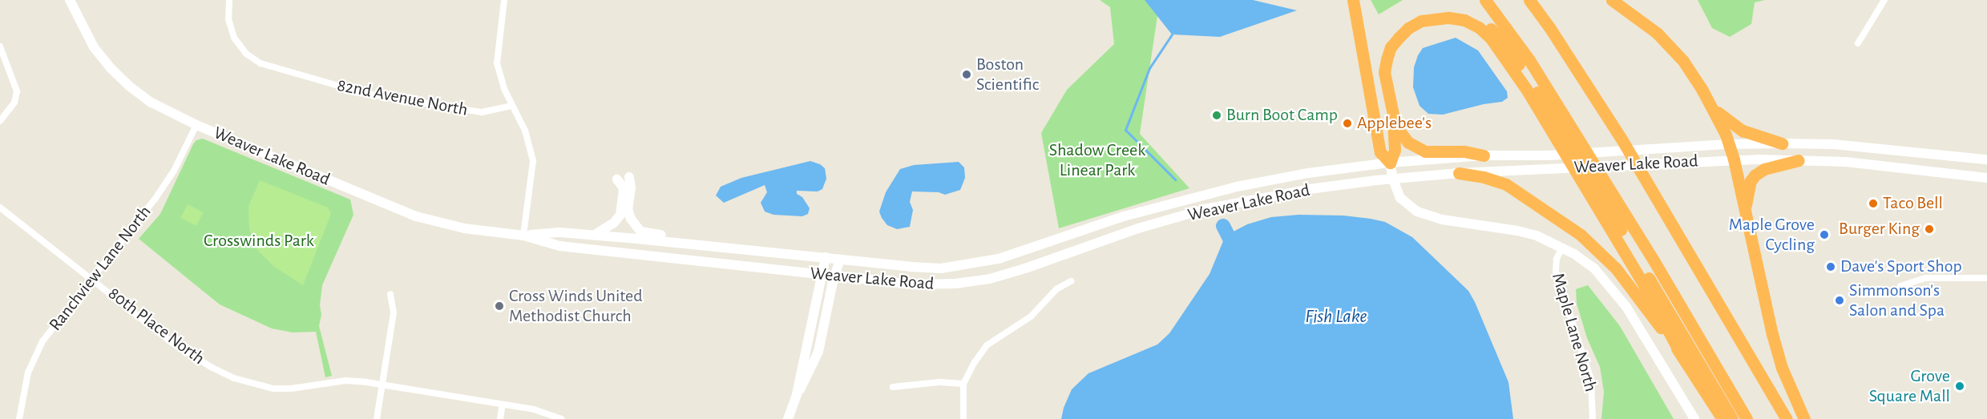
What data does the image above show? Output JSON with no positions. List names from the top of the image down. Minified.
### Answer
{"streets":{"main road":["Weaver Lake Road"],"street":["82nd Avenue North","Ranchview Lane North","80th Place North","Maple Lane North"]},"crossings":[["Weaver Lake Road","Ranchview Lane North"],["Ranchview Lane North","80th Place North"]],"water":["Fish Lake"],"parks":["Shadow Creek Linear Park","Crosswinds Park"],"places":["Boston Scientific","Burn Boot Camp","Applebee's","Taco Bell","Burger King","Maple Grove Cycling","Dave's Sport Shop","Simmonson's Salon and Spa","Cross Winds United Methodist Church","Grove Square Mall"]}
